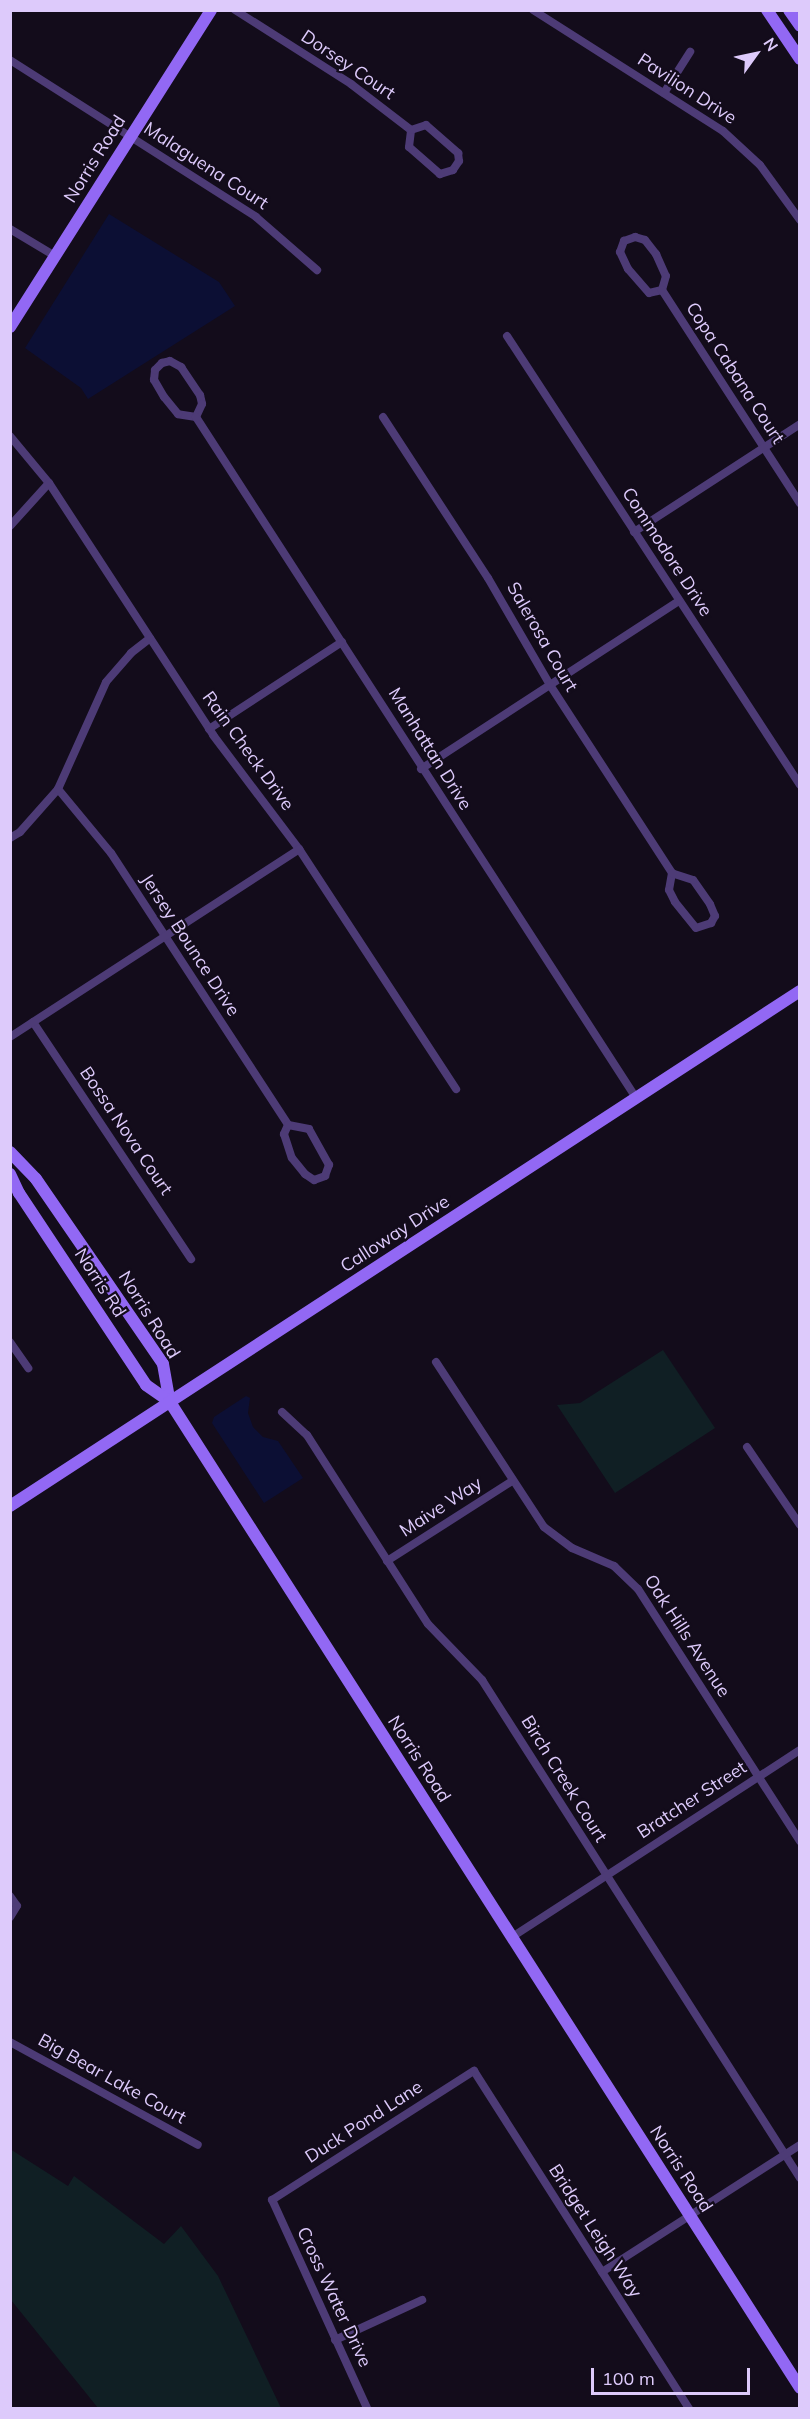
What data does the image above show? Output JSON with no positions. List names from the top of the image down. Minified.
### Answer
{"streets":{"street":["Dorsey Court","Pavilion Drive","Norris Road","Malaguena Court","Copa Cabana Court","Commodore Drive","Salerosa Court","Manhattan Drive","Rain Check Drive","Jersey Bounce Drive","Bossa Nova Court","Calloway Drive","Norris Rd","Maive Way","Oak Hills Avenue","Birch Creek Court","Bratcher Street","Big Bear Lake Court","Duck Pond Lane","Bridget Leigh Way","Cross Water Drive"]},"crossings":[["Norris Road","Malaguena Court"],["Norris Road","Calloway Drive"],["Norris Road","Norris Rd"],["Norris Road","Bratcher Street"],["Manhattan Drive","Calloway Drive"],["Calloway Drive","Norris Rd"],["Maive Way","Oak Hills Avenue"],["Maive Way","Birch Creek Court"],["Oak Hills Avenue","Bratcher Street"],["Birch Creek Court","Bratcher Street"],["Duck Pond Lane","Bridget Leigh Way"],["Duck Pond Lane","Cross Water Drive"]],"scale_bar":"100 m","north":"top right"}
